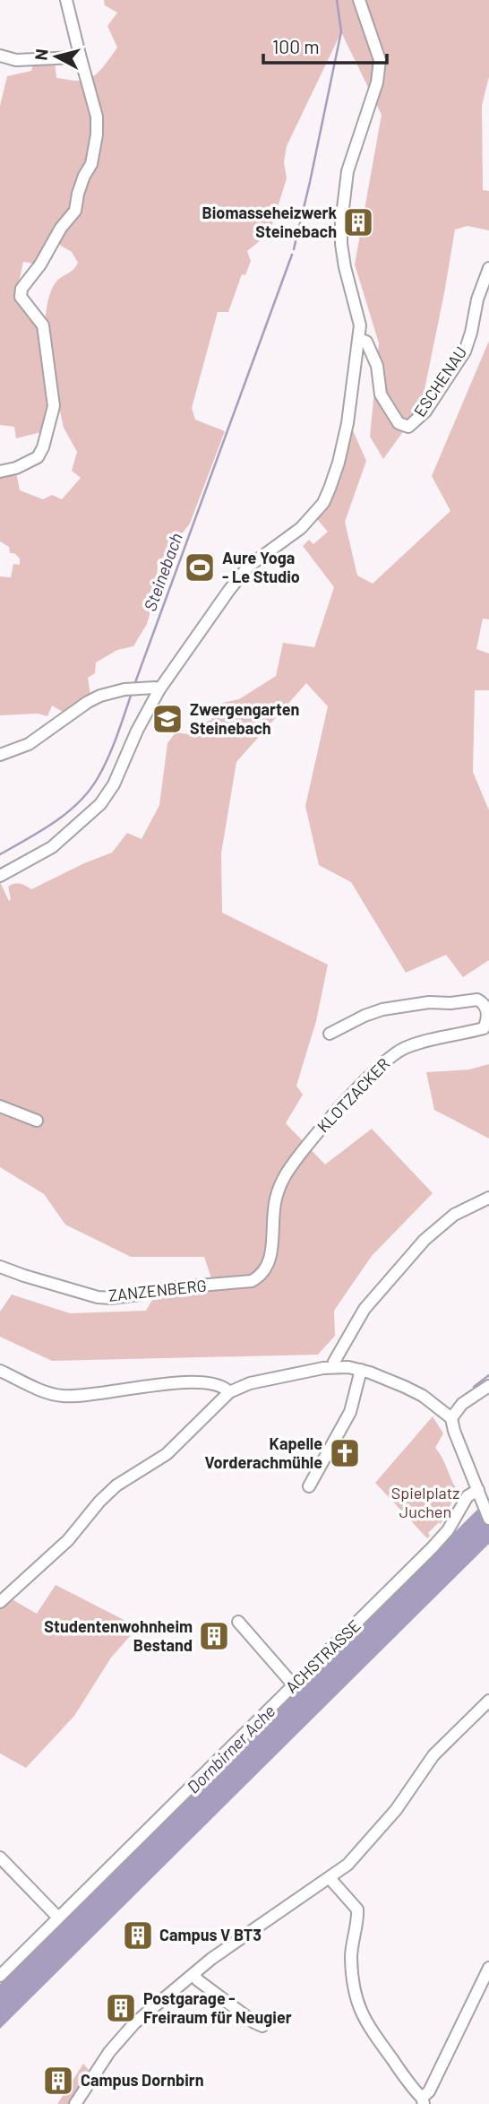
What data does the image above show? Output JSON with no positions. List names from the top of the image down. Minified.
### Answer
{"streets":{"street":["ESCHENAU","KLOTZACKER","ZANZENBERG","ACHSTRASSE"]},"crossings":[["KLOTZACKER","ZANZENBERG"]],"water":["Steinebach","Dornbirner Ache"],"parks":["Spielplatz Juchen"],"places":{"building":["Biomasseheizwerk Steinebach","Studentenwohnheim Bestand","Campus V BT3","Postgarage - Freiraum für Neugier","Campus Dornbirn"],"sports":["Aure Yoga - Le Studio"],"school or university":["Zwergengarten Steinebach"],"church":["Kapelle Vorderachmühle"]},"scale_bar":"100 m","north":"left"}
